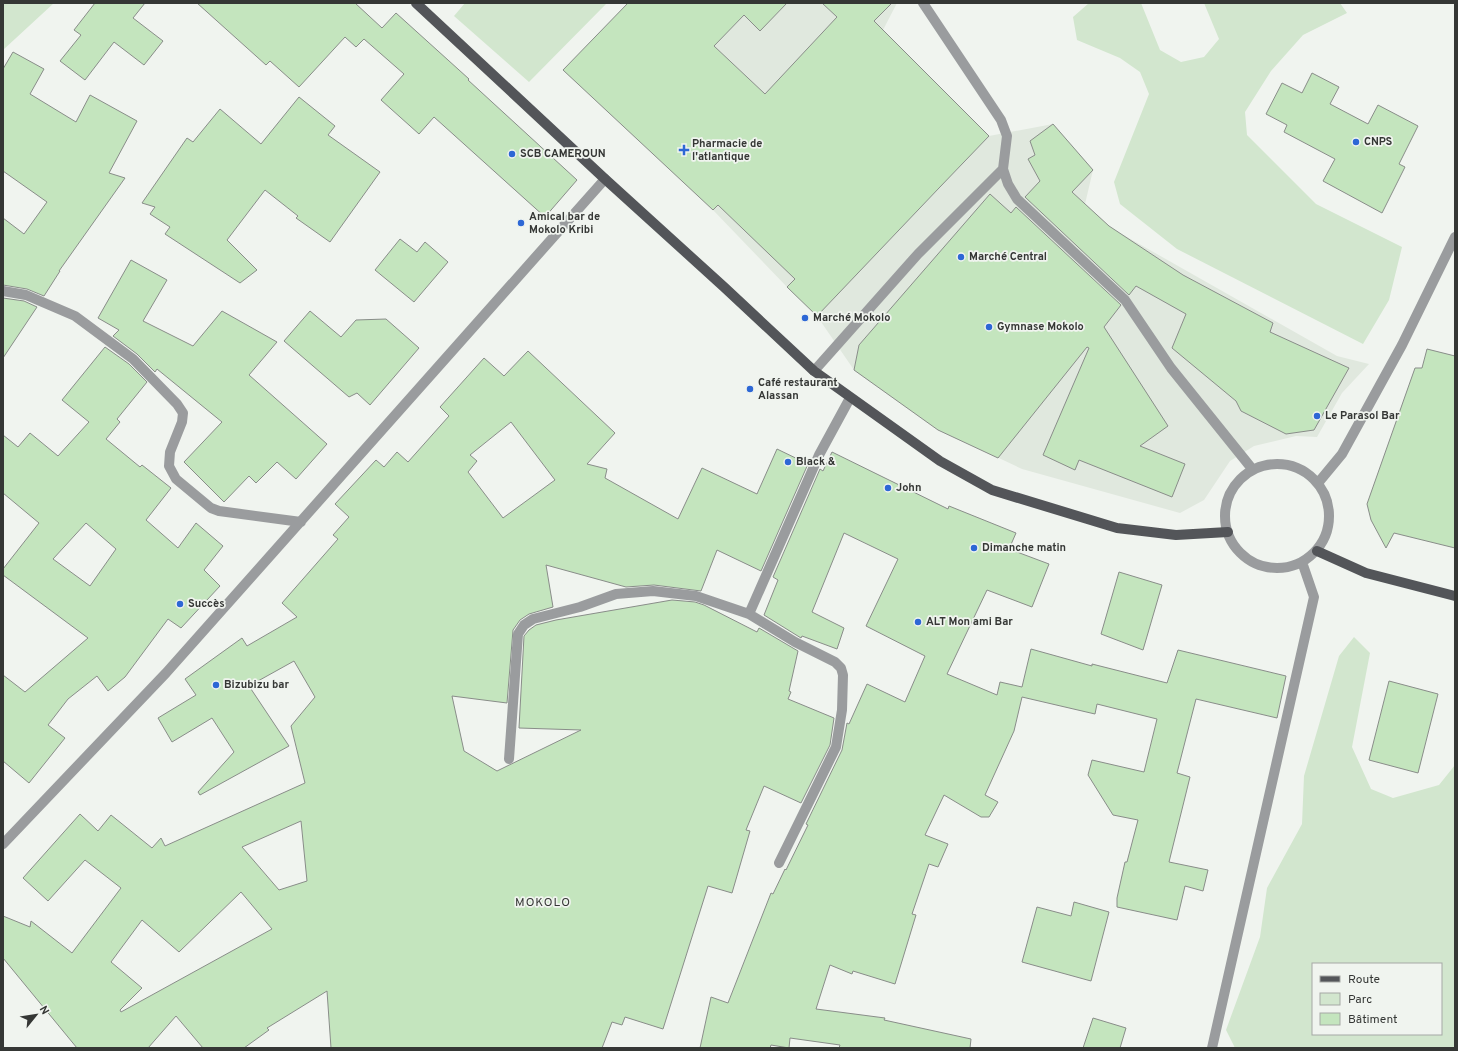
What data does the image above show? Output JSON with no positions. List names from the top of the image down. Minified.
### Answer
{"districts":["MOKOLO"],"places":{"other":["CNPS","SCB CAMEROUN","Amical bar de Mokolo Kribi","Marché Central","Marché Mokolo","Gymnase Mokolo","Café restaurant Alassan","Le Parasol Bar","Black &","John","Dimanche matin","Succès","ALT Mon ami Bar","Bizubizu bar"],"health":["Pharmacie de l'atlantique"]},"legend":["Route","Parc","Bâtiment"],"north":"top right"}
